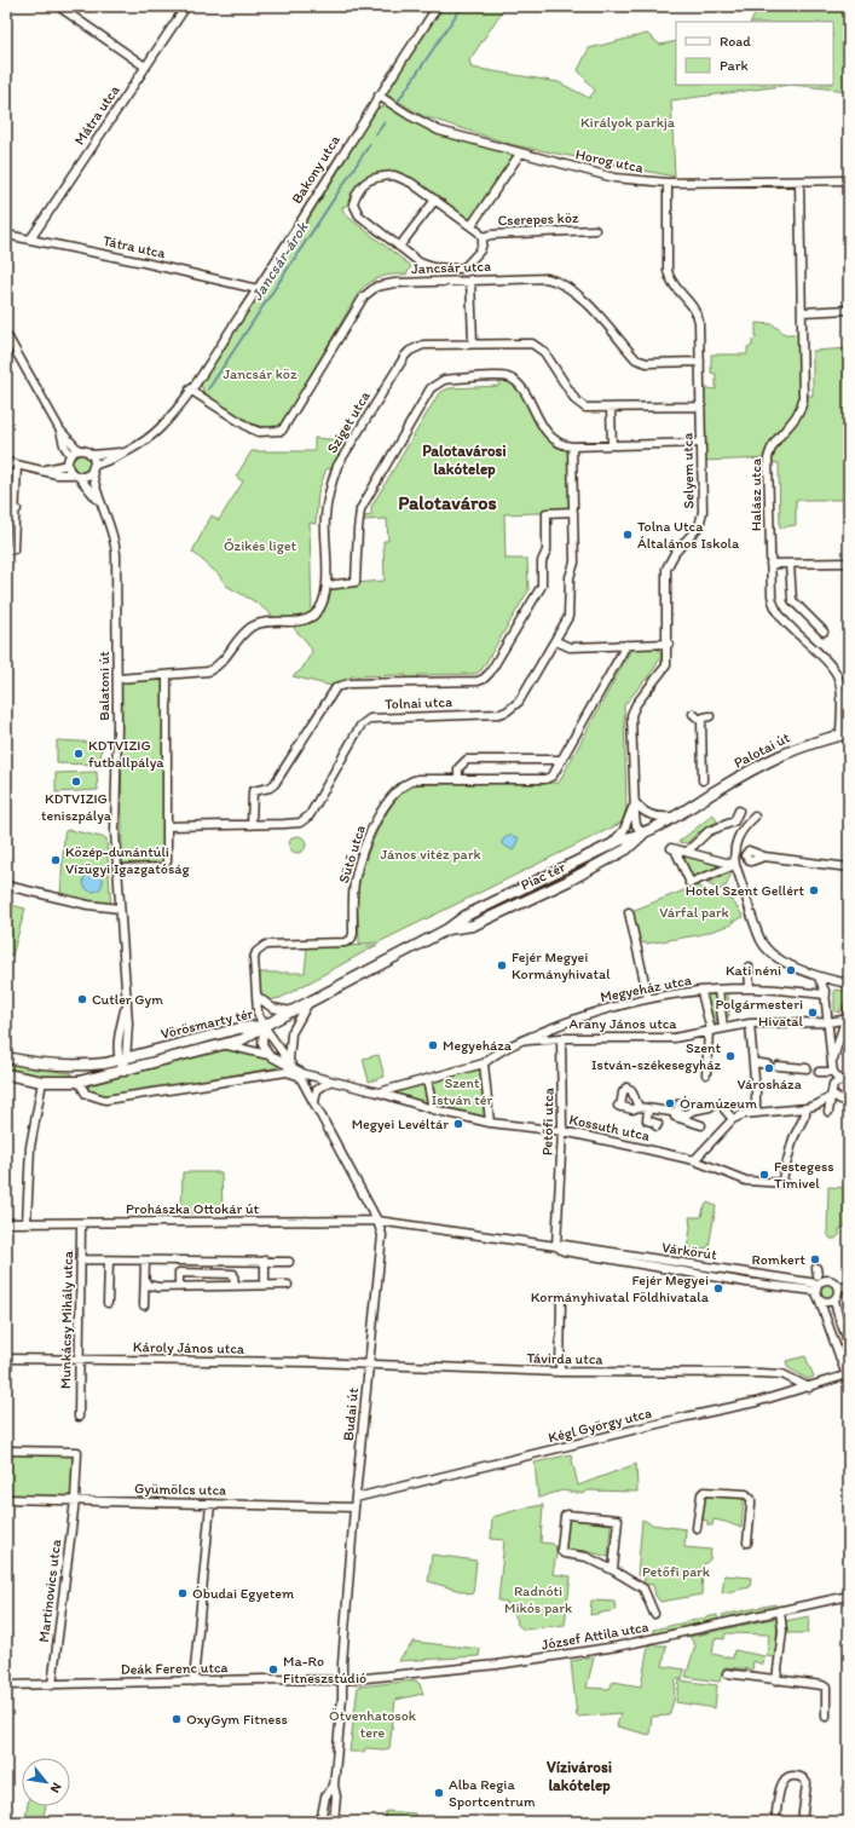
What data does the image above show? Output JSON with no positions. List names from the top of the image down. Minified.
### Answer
{"streets":{"main road":["Palotai út","Piac tér","Vörösmarty tér"],"street":["Mátra utca","Horog utca","Bakony utca","Cserepes köz","Tátra utca","Jancsár utca","Sziget utca","Selyem utca","Halász utca","Balatoni út","Tolnai utca","Sütő utca","Megyeház utca","Arany János utca","Petőfi utca","Kossuth utca","Prohászka Ottokár út","Várkörút","Munkácsy Mihály utca","Károly János utca","Távirda utca","Budai út","Kégl György utca","Gyümölcs utca","Martinovics utca","József Attila utca","Deák Ferenc utca"]},"crossings":[["Mátra utca","Tátra utca"],["Horog utca","Bakony utca"],["Horog utca","Selyem utca"],["Horog utca","Halász utca"],["Bakony utca","Tátra utca"],["Bakony utca","Jancsár utca"],["Bakony utca","Balatoni út"],["Jancsár utca","Selyem utca"],["Sziget utca","Selyem utca"],["Sziget utca","Balatoni út"],["Selyem utca","Piac tér"],["Halász utca","Palotai út"],["Balatoni út","Vörösmarty tér"],["Palotai út","Piac tér"],["Sütő utca","Piac tér"],["Sütő utca","Vörösmarty tér"],["Sütő utca","Budai út"],["Piac tér","Vörösmarty tér"],["Piac tér","Budai út"],["Vörösmarty tér","Budai út"],["Arany János utca","Petőfi utca"],["Petőfi utca","Kossuth utca"],["Petőfi utca","Várkörút"],["Prohászka Ottokár út","Várkörút"],["Prohászka Ottokár út","Munkácsy Mihály utca"],["Prohászka Ottokár út","Budai út"],["Várkörút","Budai út"],["Munkácsy Mihály utca","Károly János utca"],["Károly János utca","Távirda utca"],["Károly János utca","Budai út"],["Távirda utca","Budai út"],["Távirda utca","Kégl György utca"],["Budai út","Kégl György utca"],["Budai út","Gyümölcs utca"],["Budai út","József Attila utca"],["Budai út","Deák Ferenc utca"],["Gyümölcs utca","Martinovics utca"],["Martinovics utca","Deák Ferenc utca"],["József Attila utca","Deák Ferenc utca"]],"districts":["Palotavárosi lakótelep","Palotaváros","Vízivárosi lakótelep"],"water":["Jancsár-árok"],"parks":["Királyok parkja","Jancsár köz","Őzikés liget","János vitéz park","Várfal park","Szent István tér","Petőfi park","Radnóti Mikós park","Ötvenhatosok tere"],"places":["Tolna Utca Általános Iskola","KDTVIZIG futballpálya","KDTVIZIG teniszpálya","Közép-dunántúli Vízügyi Igazgatóság","Hotel Szent Gellért","Fejér Megyei Kormányhivatal","Kati néni","Cutler Gym","Polgármesteri Hivatal","Megyeháza","Szent István-székesegyház","Városháza","Óramúzeum","Megyei Levéltár","Festegess Timivel","Romkert","Fejér Megyei Kormányhivatal Földhivatala","Óbudai Egyetem","Ma-Ro Fitneszstúdió","OxyGym Fitness","Alba Regia Sportcentrum"],"legend":["Road","Park"],"north":"bottom right"}
